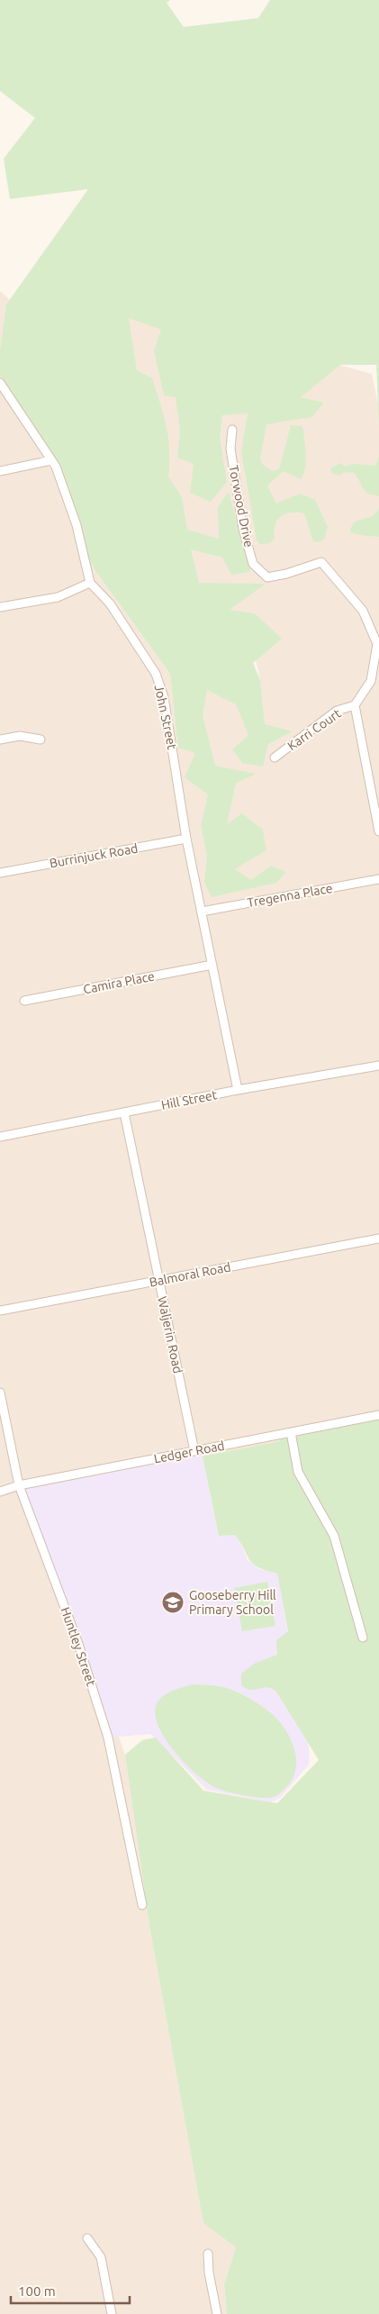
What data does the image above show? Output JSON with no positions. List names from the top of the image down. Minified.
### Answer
{"streets":{"street":["Torwood Drive","John Street","Karri Court","Burrinjuck Road","Tregenna Place","Camira Place","Hill Street","Balmoral Road","Waljerin Road","Ledger Road","Huntley Street"]},"crossings":[["Torwood Drive","Karri Court"],["John Street","Burrinjuck Road"],["John Street","Tregenna Place"],["John Street","Camira Place"],["John Street","Hill Street"],["Hill Street","Waljerin Road"],["Balmoral Road","Waljerin Road"],["Waljerin Road","Ledger Road"],["Ledger Road","Huntley Street"]],"places":{"school or university":["Gooseberry Hill Primary School"]},"scale_bar":"100 m"}
